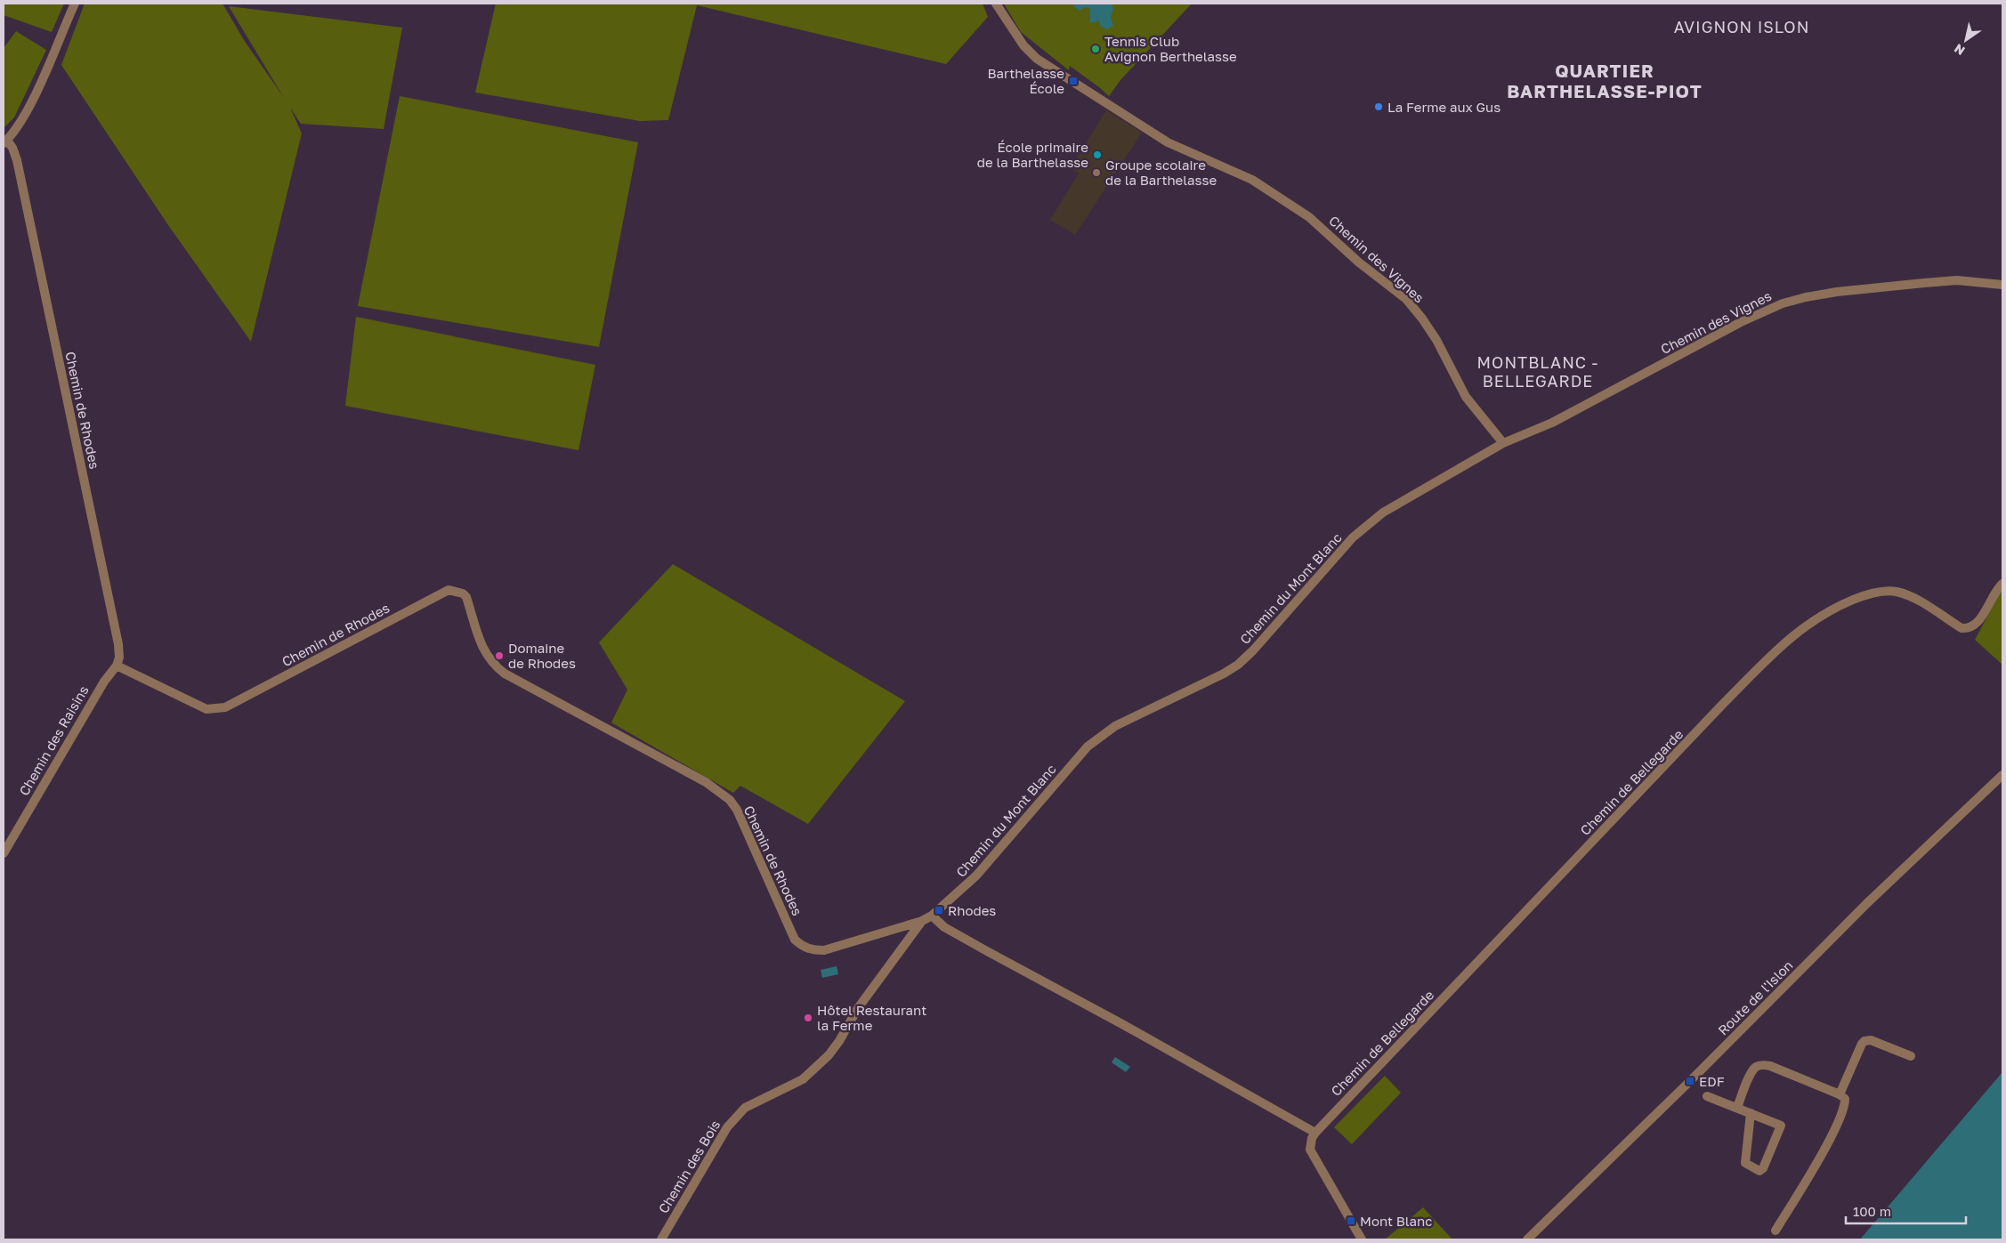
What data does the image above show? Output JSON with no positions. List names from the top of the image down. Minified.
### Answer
{"streets":{"street":["Chemin des Vignes","Chemin de Rhodes","Chemin du Mont Blanc","Chemin des Raisins","Chemin de Bellegarde","Route de l'Islon","Chemin des Bois"]},"crossings":[["Chemin des Vignes","Chemin du Mont Blanc"],["Chemin de Rhodes","Chemin du Mont Blanc"],["Chemin de Rhodes","Chemin des Raisins"],["Chemin de Rhodes","Chemin des Bois"]],"districts":["AVIGNON ISLON","QUARTIER BARTHELASSE-PIOT","MONTBLANC - BELLEGARDE"],"places":{"other":["Tennis Club Avignon Berthelasse","La Ferme aux Gus","École primaire de la Barthelasse","Groupe scolaire de la Barthelasse","Domaine de Rhodes","Hôtel Restaurant la Ferme"],"transit":["Barthelasse École","Rhodes","EDF","Mont Blanc"]},"scale_bar":"100 m","north":"bottom left"}
